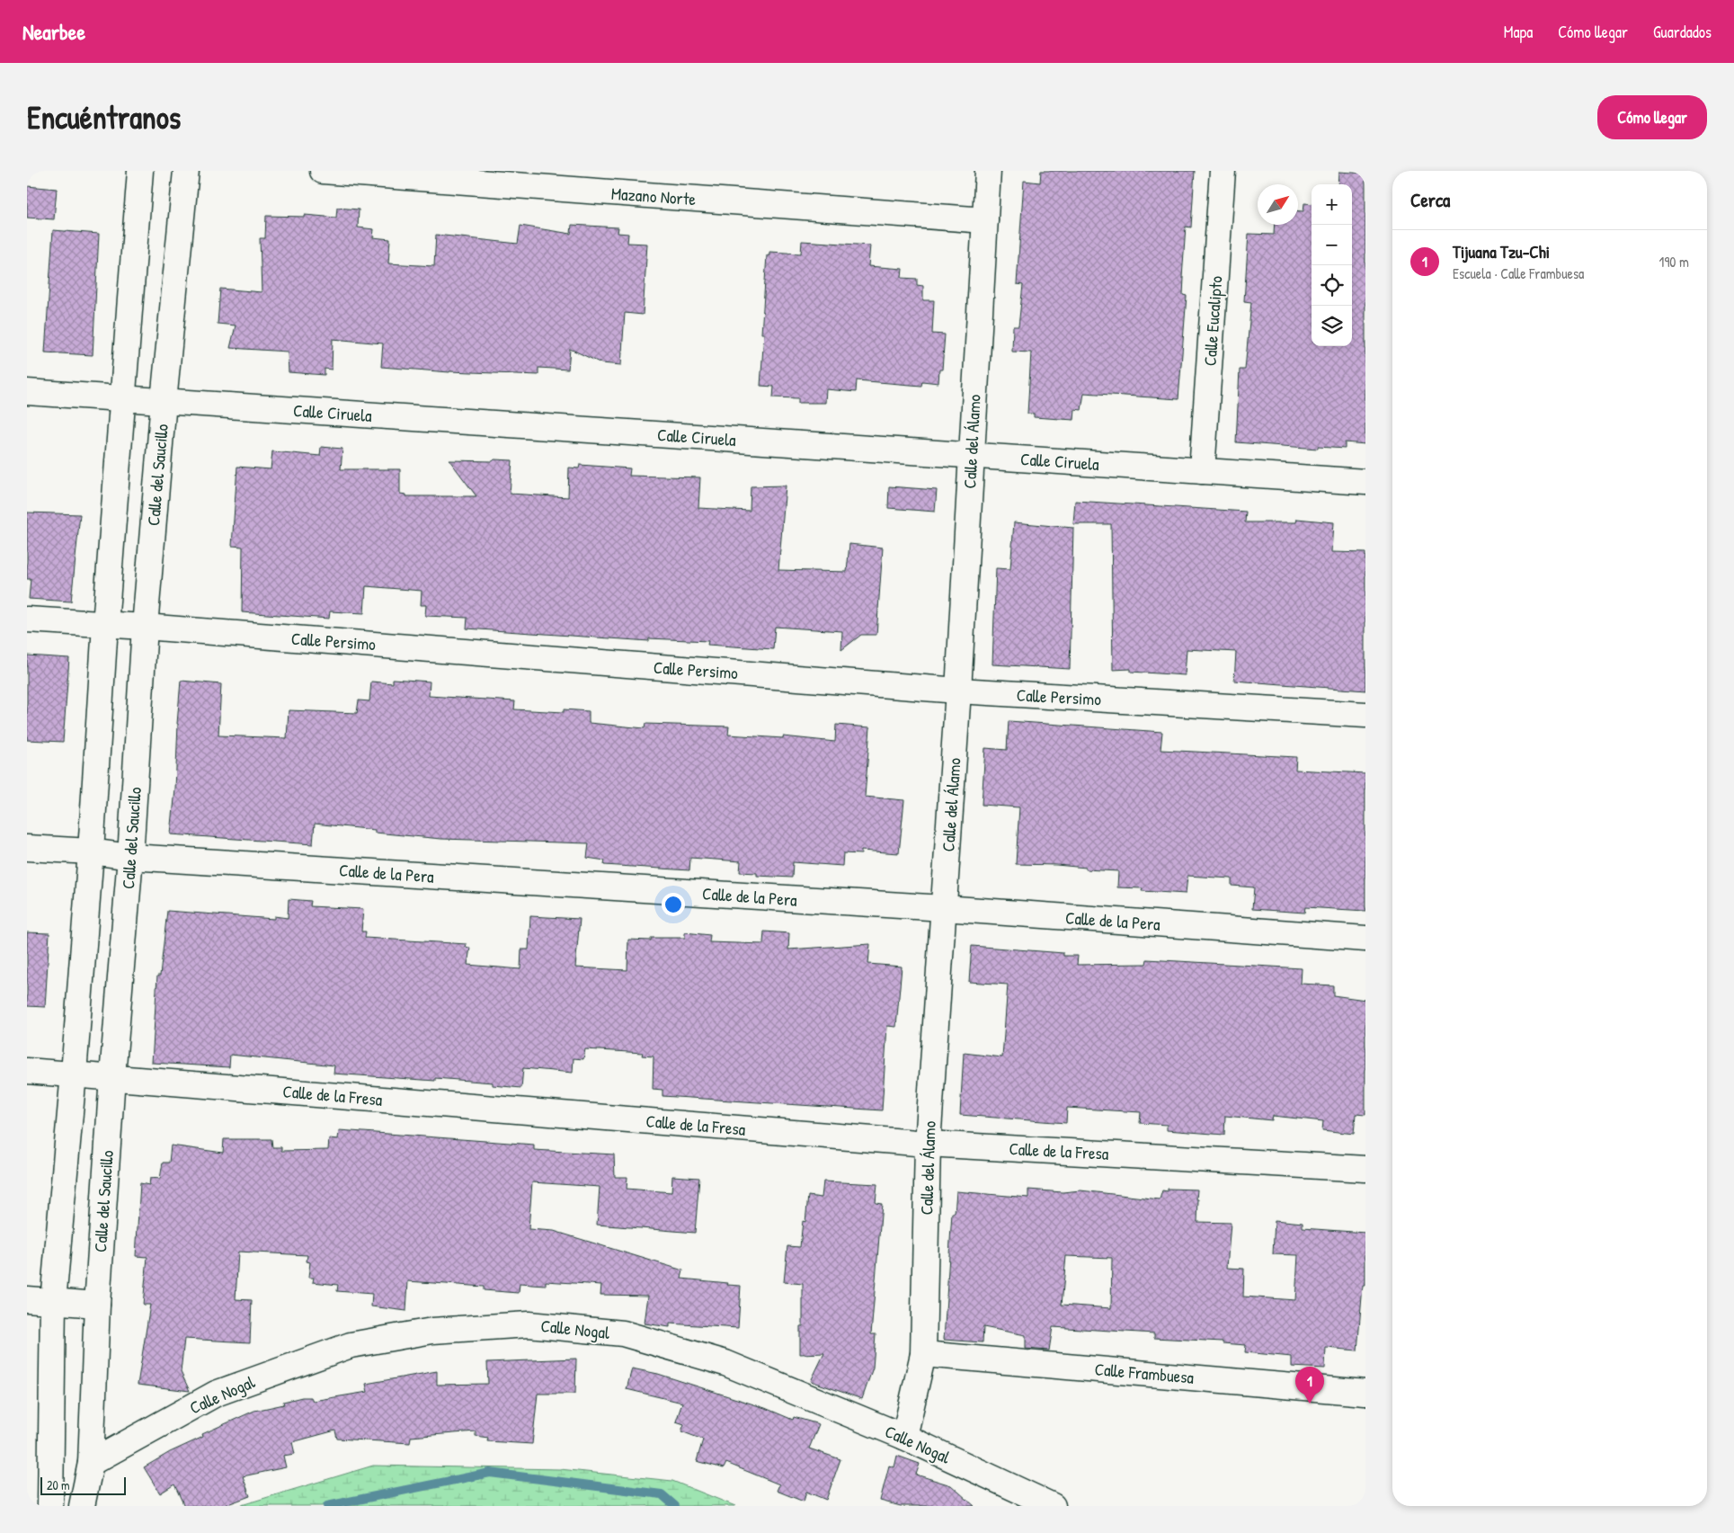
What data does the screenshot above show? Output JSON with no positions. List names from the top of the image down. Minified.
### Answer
{"streets":{"street":["Mazano Norte","Calle Eucalipto","Calle Ciruela","Calle del Álamo","Calle del Saucillo","Calle Persimo","Calle de la Pera","Calle de la Fresa","Calle Nogal","Calle Frambuesa"]},"crossings":[["Mazano Norte","Calle del Álamo"],["Calle Eucalipto","Calle Ciruela"],["Calle Ciruela","Calle del Álamo"],["Calle Ciruela","Calle del Saucillo"],["Calle del Álamo","Calle Persimo"],["Calle del Álamo","Calle de la Pera"],["Calle del Álamo","Calle de la Fresa"],["Calle del Álamo","Calle Nogal"],["Calle del Álamo","Calle Frambuesa"],["Calle del Saucillo","Calle Persimo"],["Calle del Saucillo","Calle de la Pera"],["Calle del Saucillo","Calle de la Fresa"],["Calle del Saucillo","Calle Nogal"]],"scale_bar":"20 m","north":"top right","page":{"header":"Nearbee","nav":["Mapa","Cómo llegar","Guardados"],"buttons":"Cómo llegar","title":"Encuéntranos","heading":"Cerca","map_buttons":["+","−"],"list":[{"mark":"1","name":"Tijuana Tzu-Chi","note":"Escuela · Calle Frambuesa","value":"190 m"}],"pins":"1","scale":"20 m"}}
